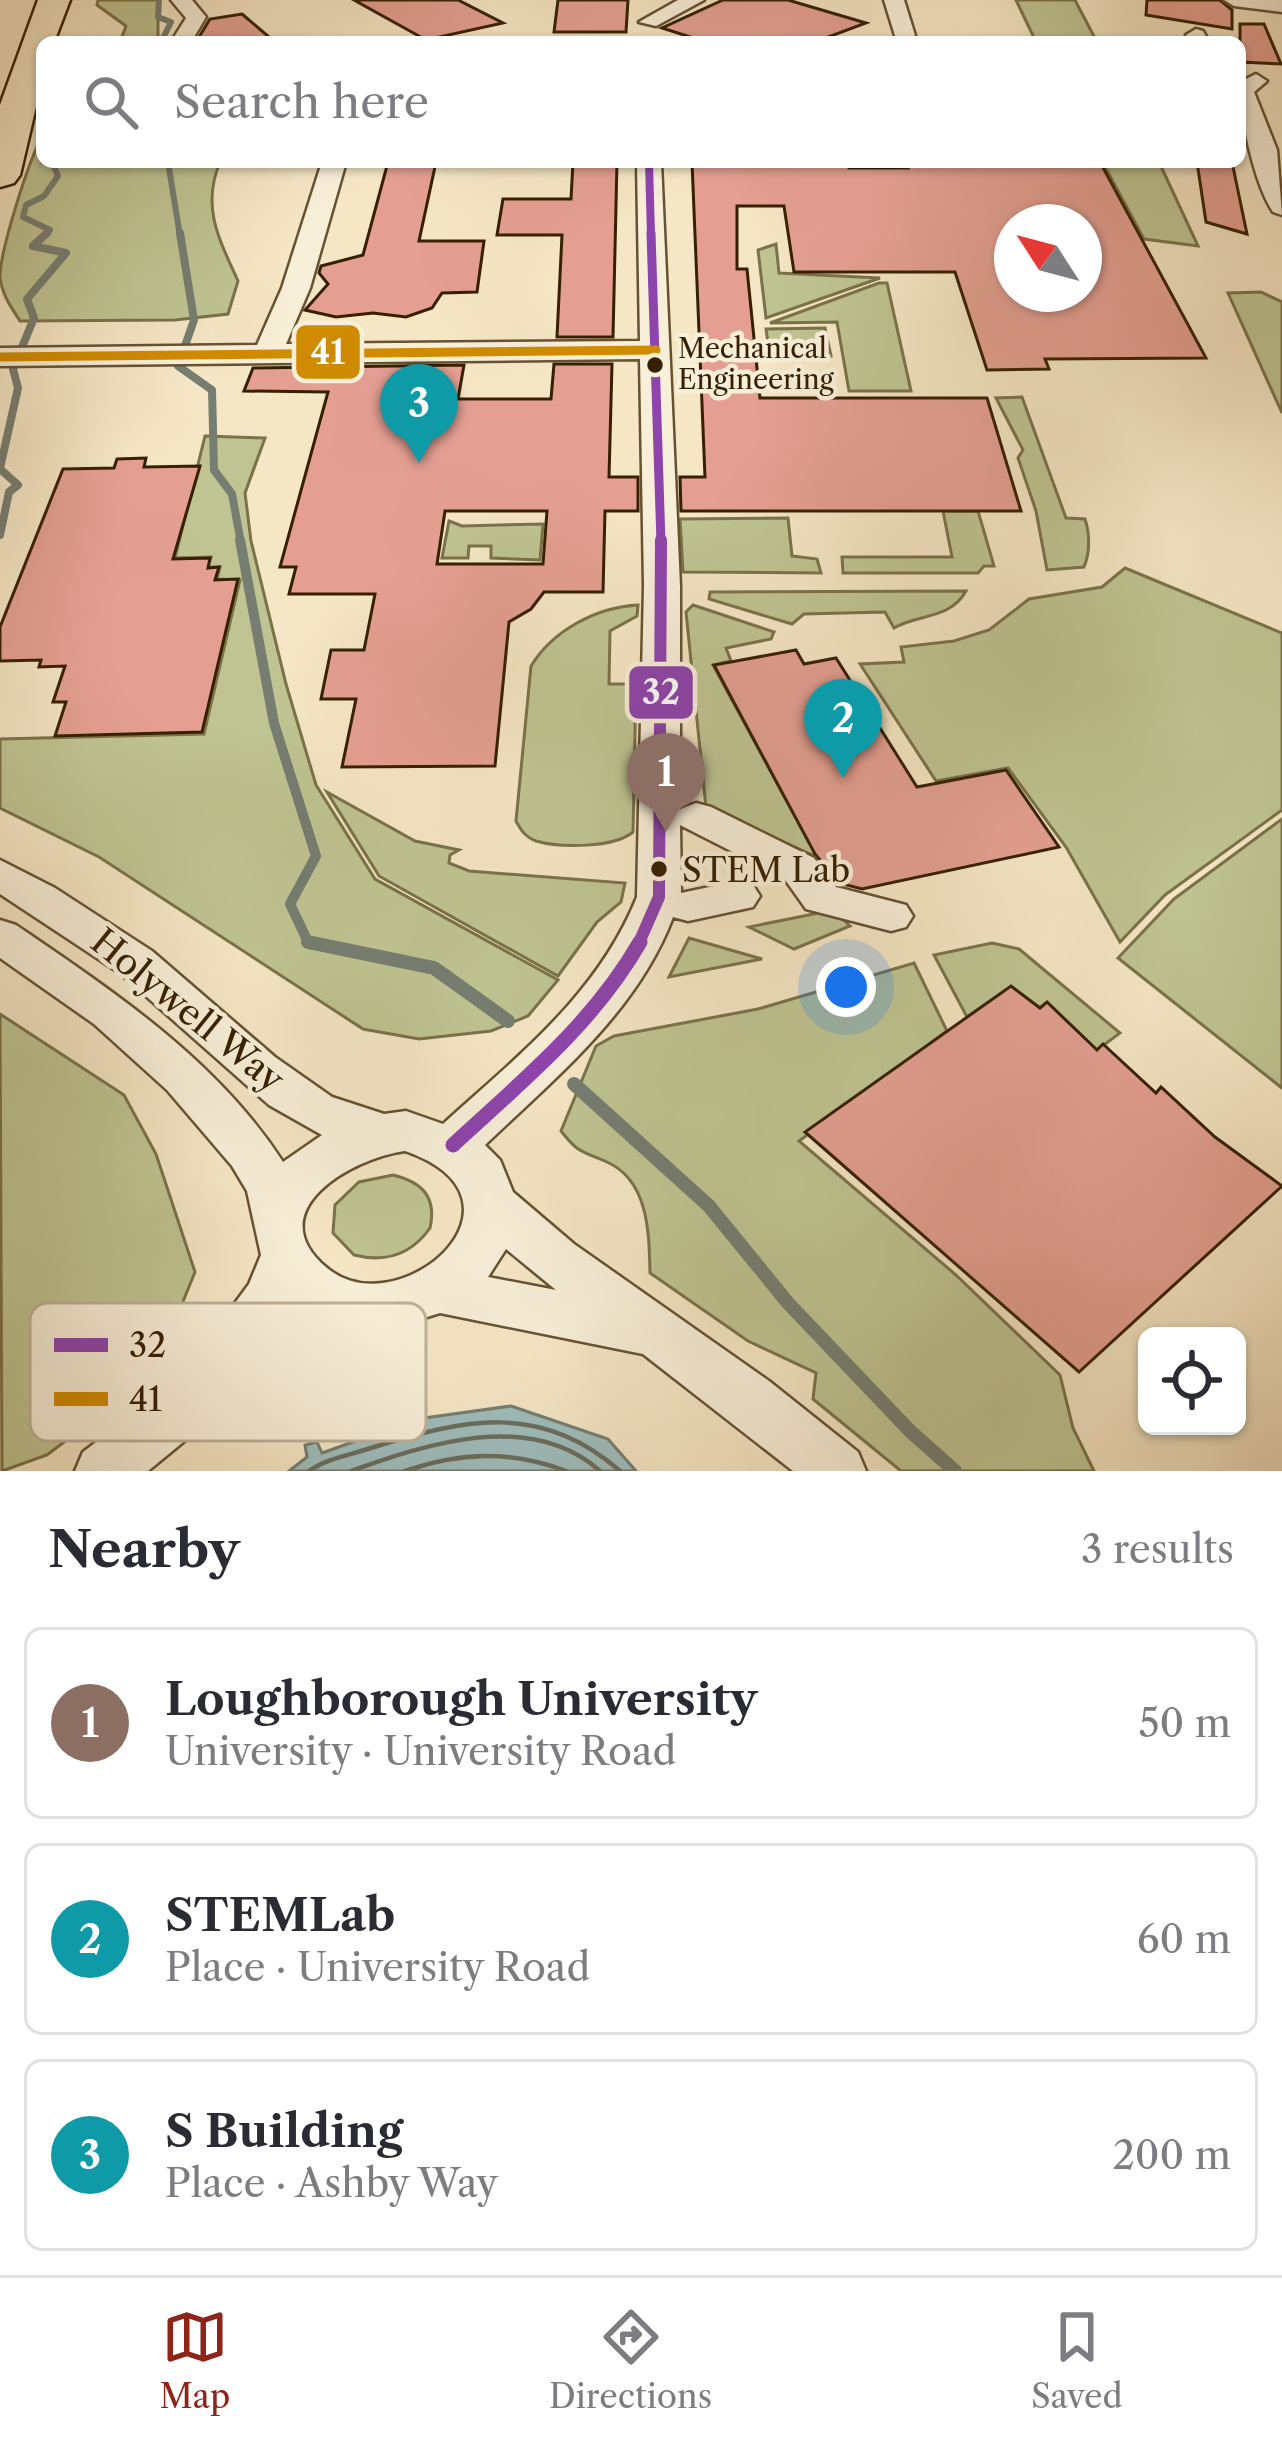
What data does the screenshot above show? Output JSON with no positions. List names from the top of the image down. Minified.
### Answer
{"streets":{"street":["Holywell Way"]},"places":["Mechanical Engineering","STEM Lab"],"lines":["transit line 32","transit line 41"],"legend":["32","41"],"north":"top left","page":{"search":"Search here","pins":["3","2","1"],"heading":["Nearby","3 results"],"list":[{"mark":"1","name":"Loughborough University","note":"University · University Road","value":"50 m"},{"mark":"2","name":"STEMLab","note":"Place · University Road","value":"60 m"},{"mark":"3","name":"S Building","note":"Place · Ashby Way","value":"200 m"}],"nav":["Map","Directions","Saved"]}}
